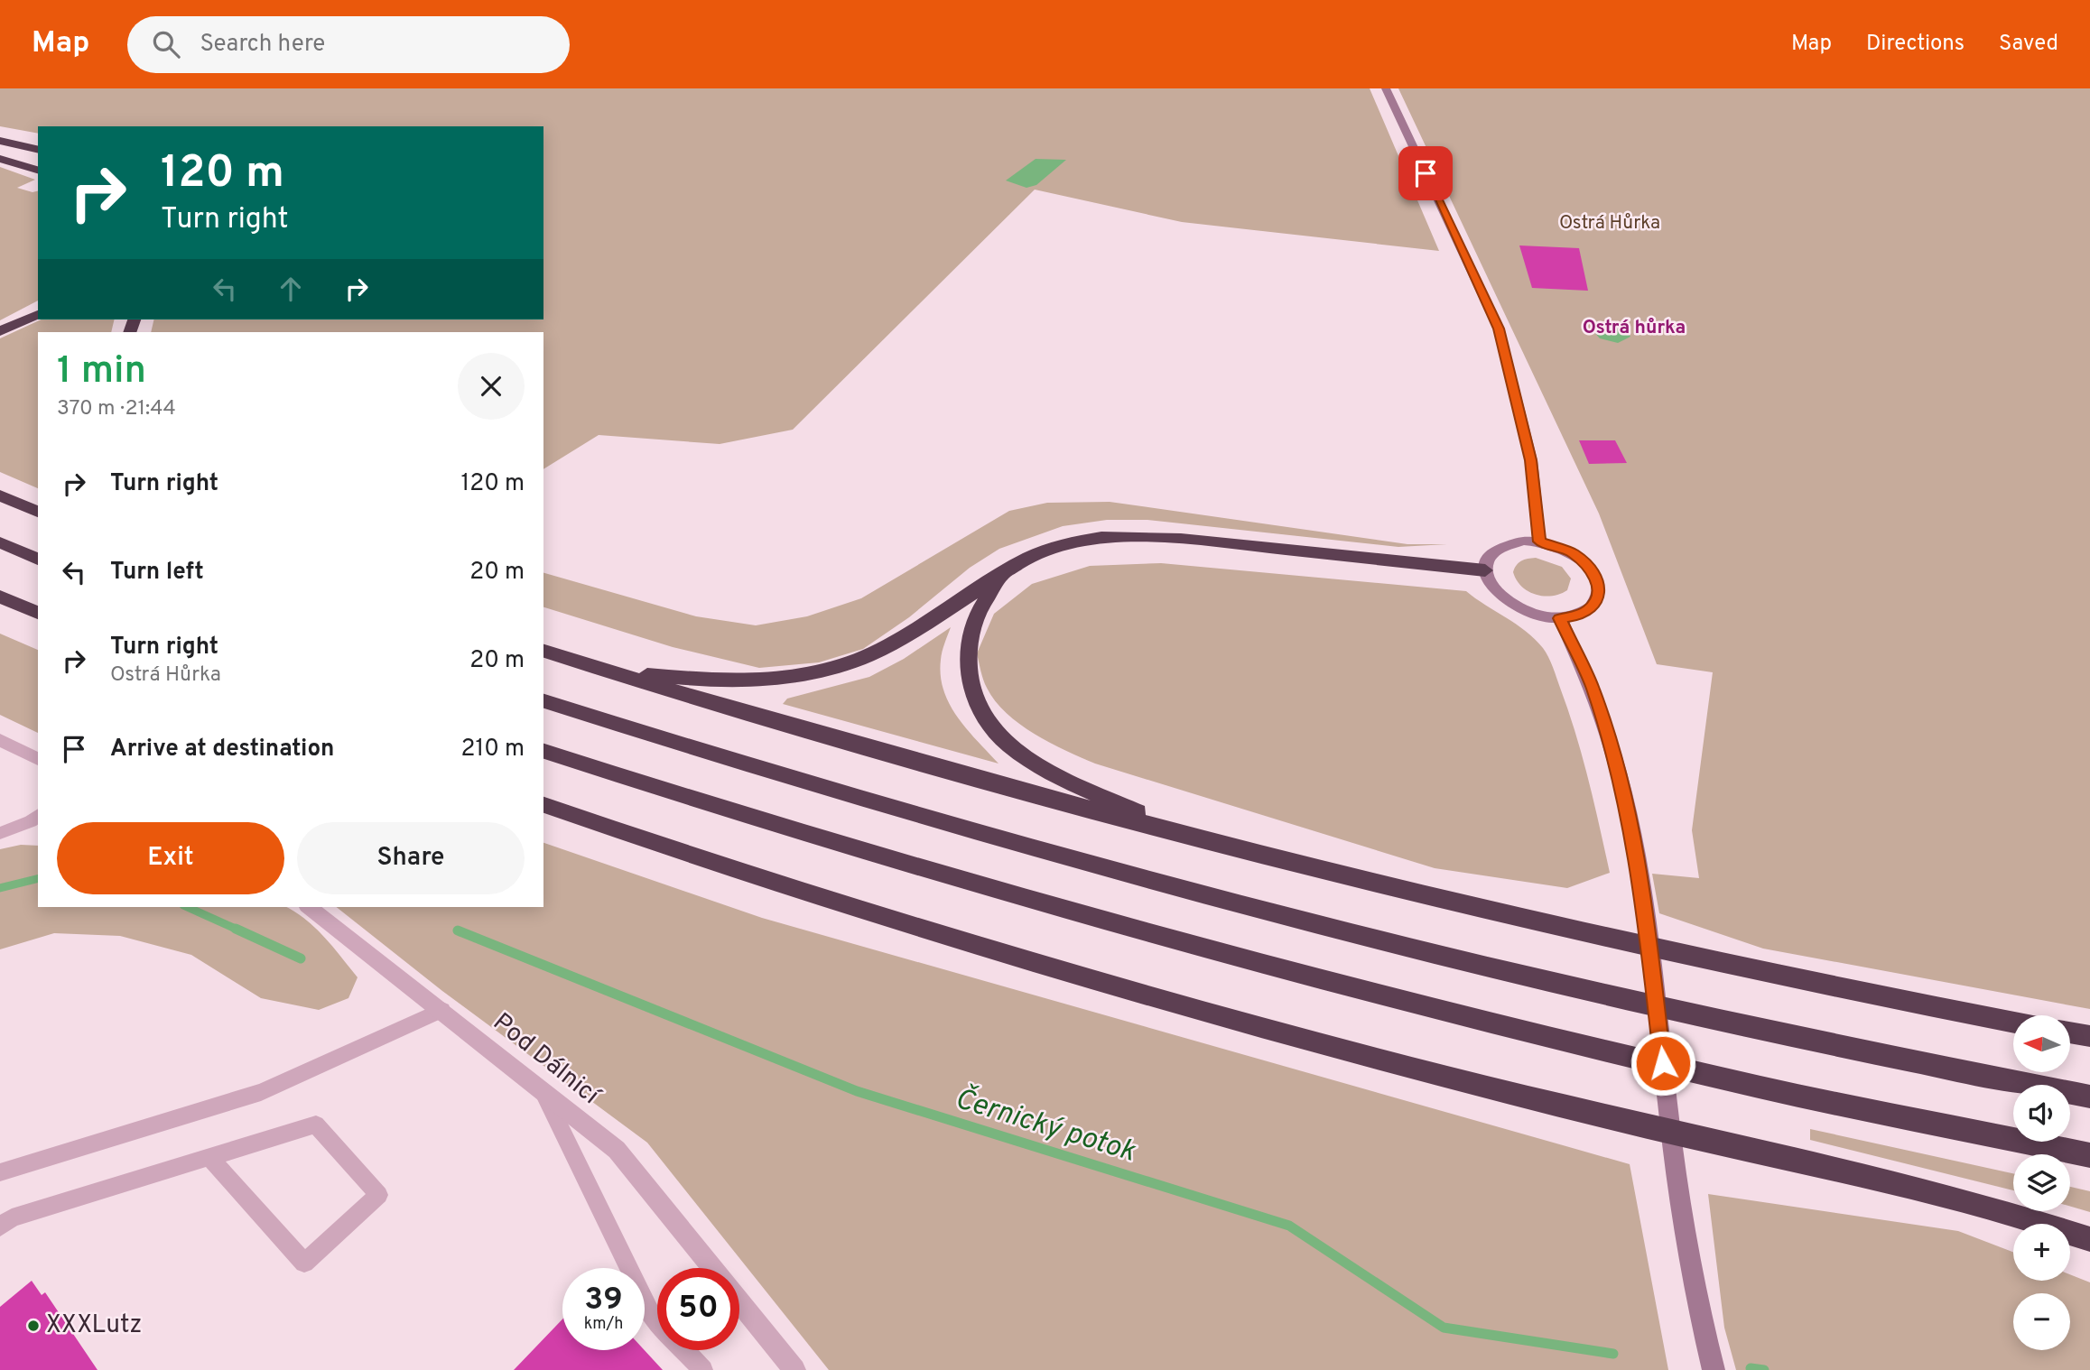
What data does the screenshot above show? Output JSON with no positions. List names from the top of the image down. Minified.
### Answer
{"streets":{"street":["Pod Dálnicí"]},"districts":["Ostrá hůrka"],"water":["Černický potok"],"parks":["Ostrá Hůrka"],"places":["XXXLutz"],"north":"left","page":{"header":"Map","search":"Search here","nav":["Map","Directions","Saved"],"turn":["120 m","Turn right"],"heading":["1 min","370 m · 21:44"],"list":[{"name":"Turn right","value":"120 m"},{"name":"Turn left","value":"20 m"},{"name":"Turn right","note":"Ostrá Hůrka","value":"20 m"},{"name":"Arrive at destination","value":"210 m"}],"buttons":["Exit","Share"],"map_buttons":["+","−"],"speed":"39 km/h","limit":"50"}}
